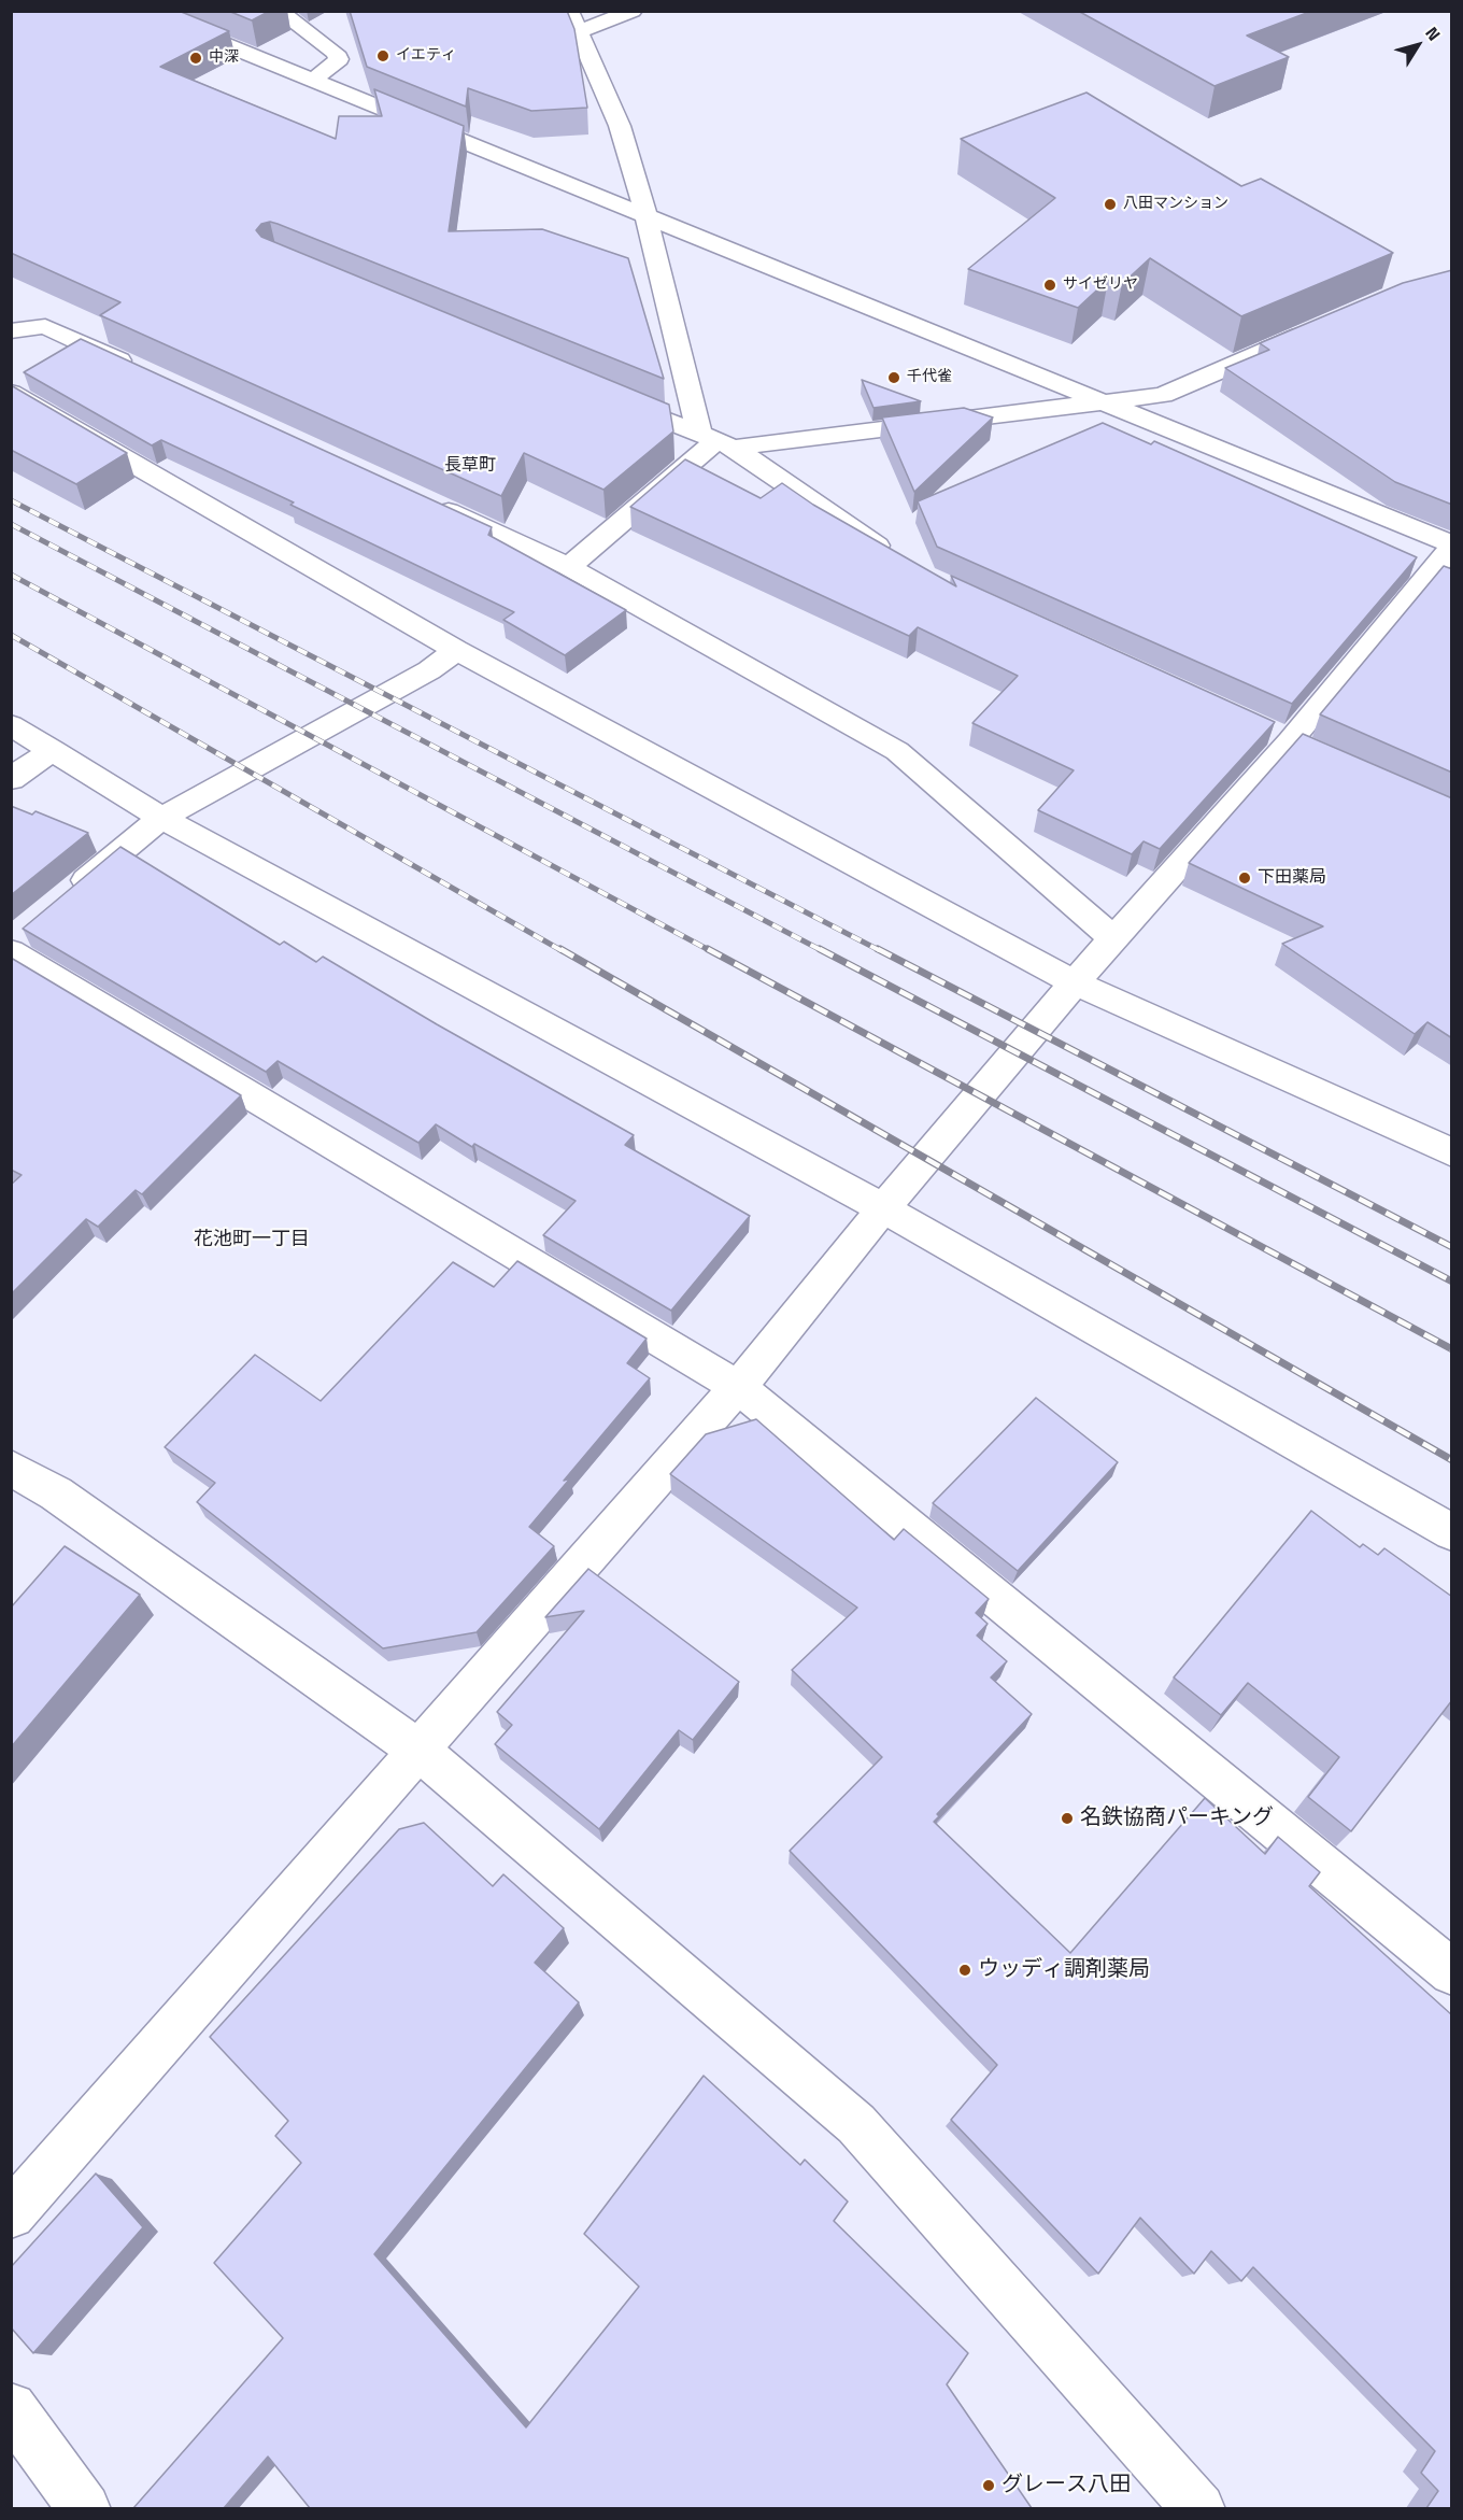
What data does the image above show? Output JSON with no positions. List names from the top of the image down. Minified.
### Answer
{"districts":["長草町","花池町一丁目"],"places":["イエティ","中深","八田マンション","サイゼリヤ","千代雀","下田薬局","名鉄協商パーキング","ウッディ調剤薬局","グレース八田"],"north":"top right"}
